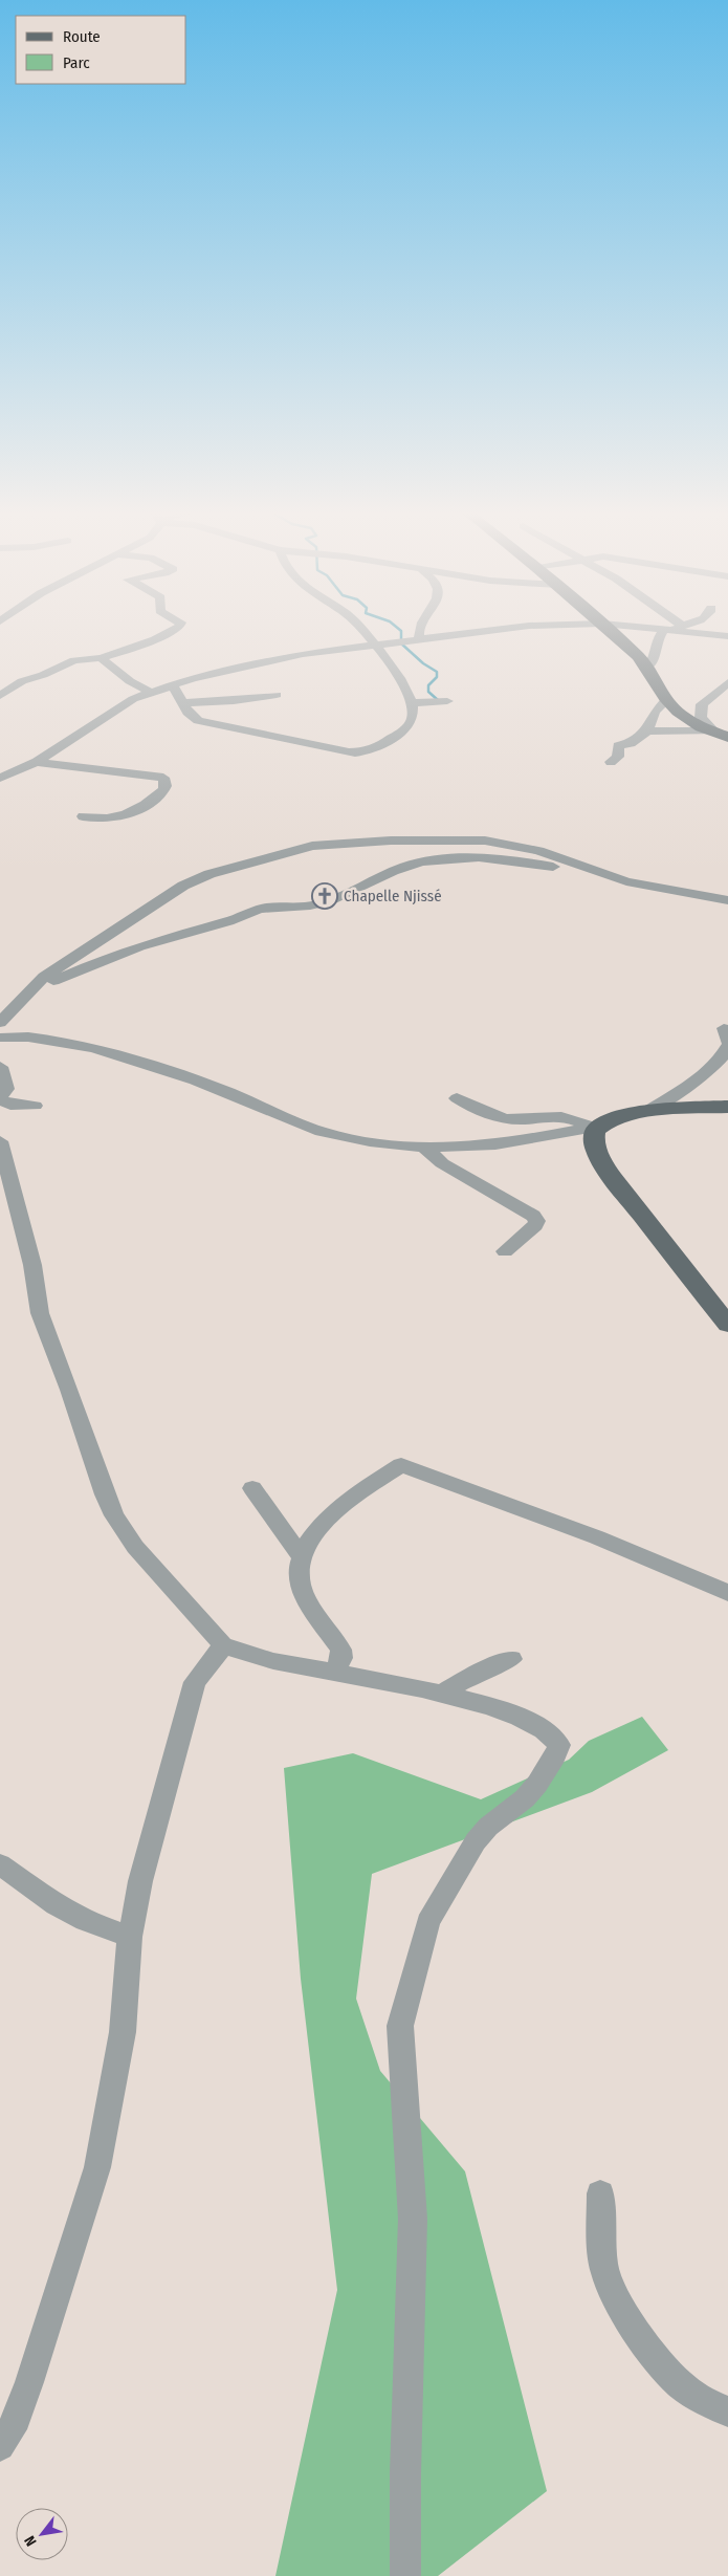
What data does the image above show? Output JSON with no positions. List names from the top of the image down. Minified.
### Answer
{"places":{"church":["Chapelle Njissé"]},"legend":["Route","Parc"],"north":"bottom left"}
